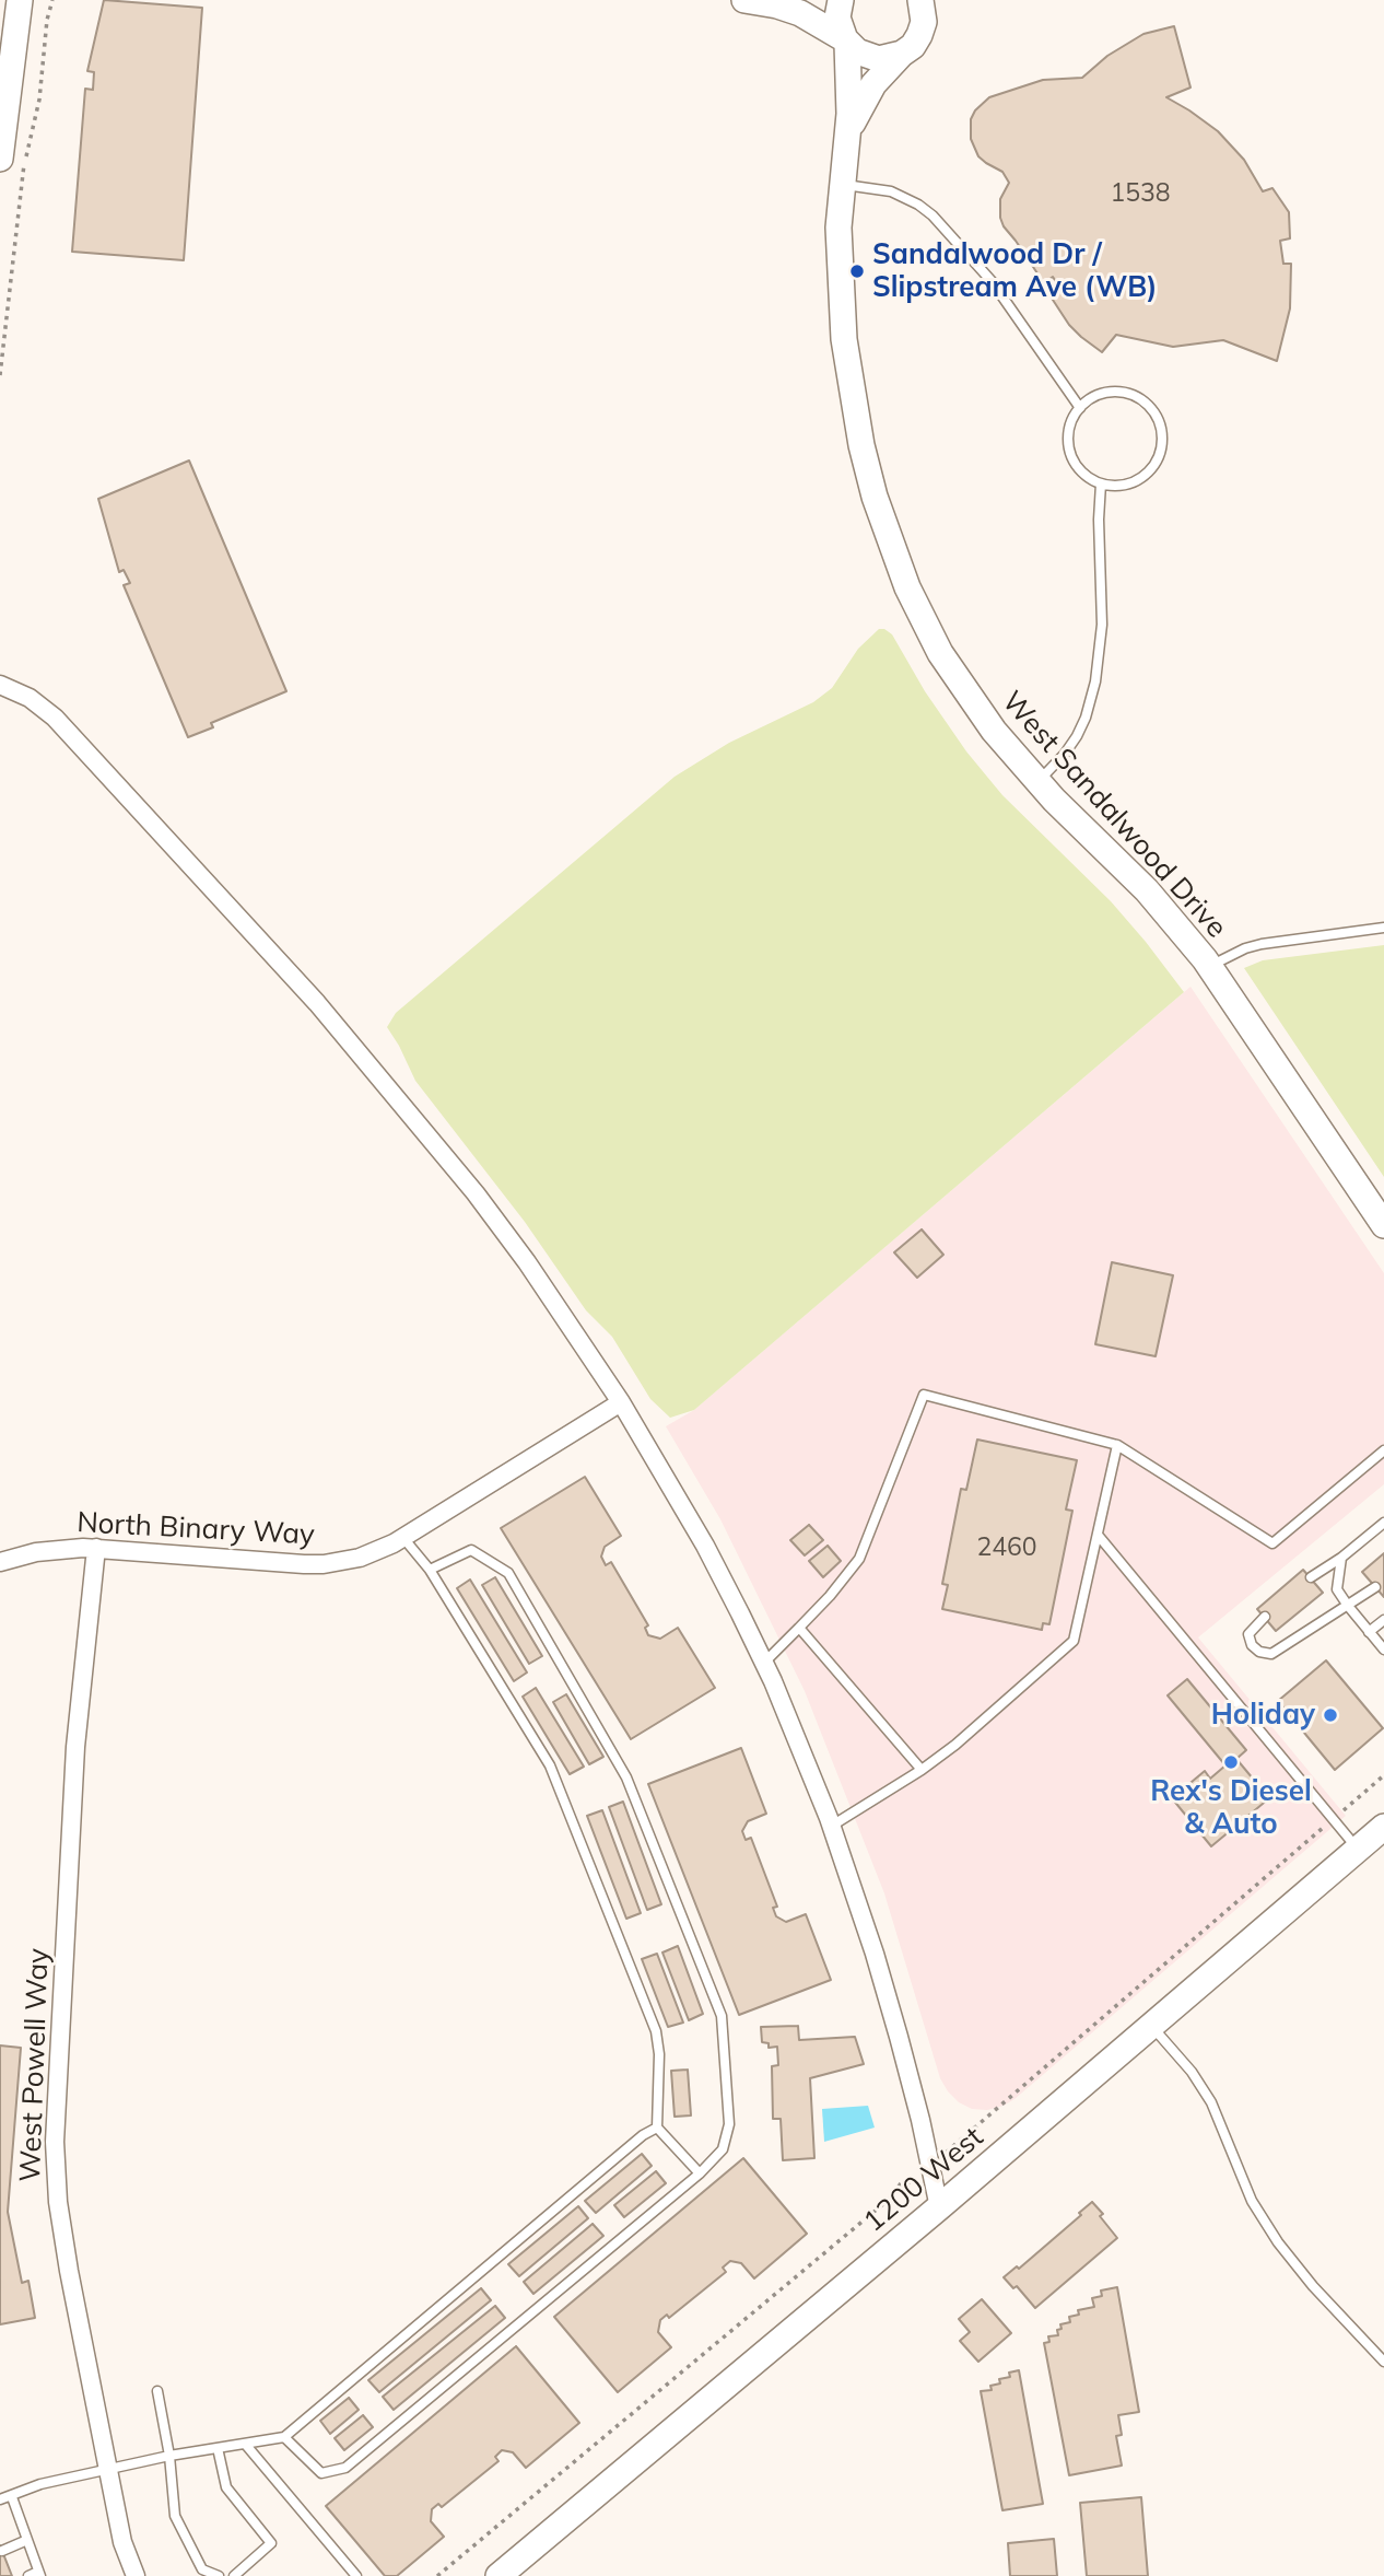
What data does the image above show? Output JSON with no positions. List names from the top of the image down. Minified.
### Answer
{"streets":{"street":["West Sandalwood Drive","North Binary Way","West Powell Way","1200 West"]},"crossings":[["North Binary Way","West Powell Way"]],"places":["Sandalwood Dr / Slipstream Ave (WB)","Holiday","Rex's Diesel & Auto"],"house_numbers":["1538","2460"]}
